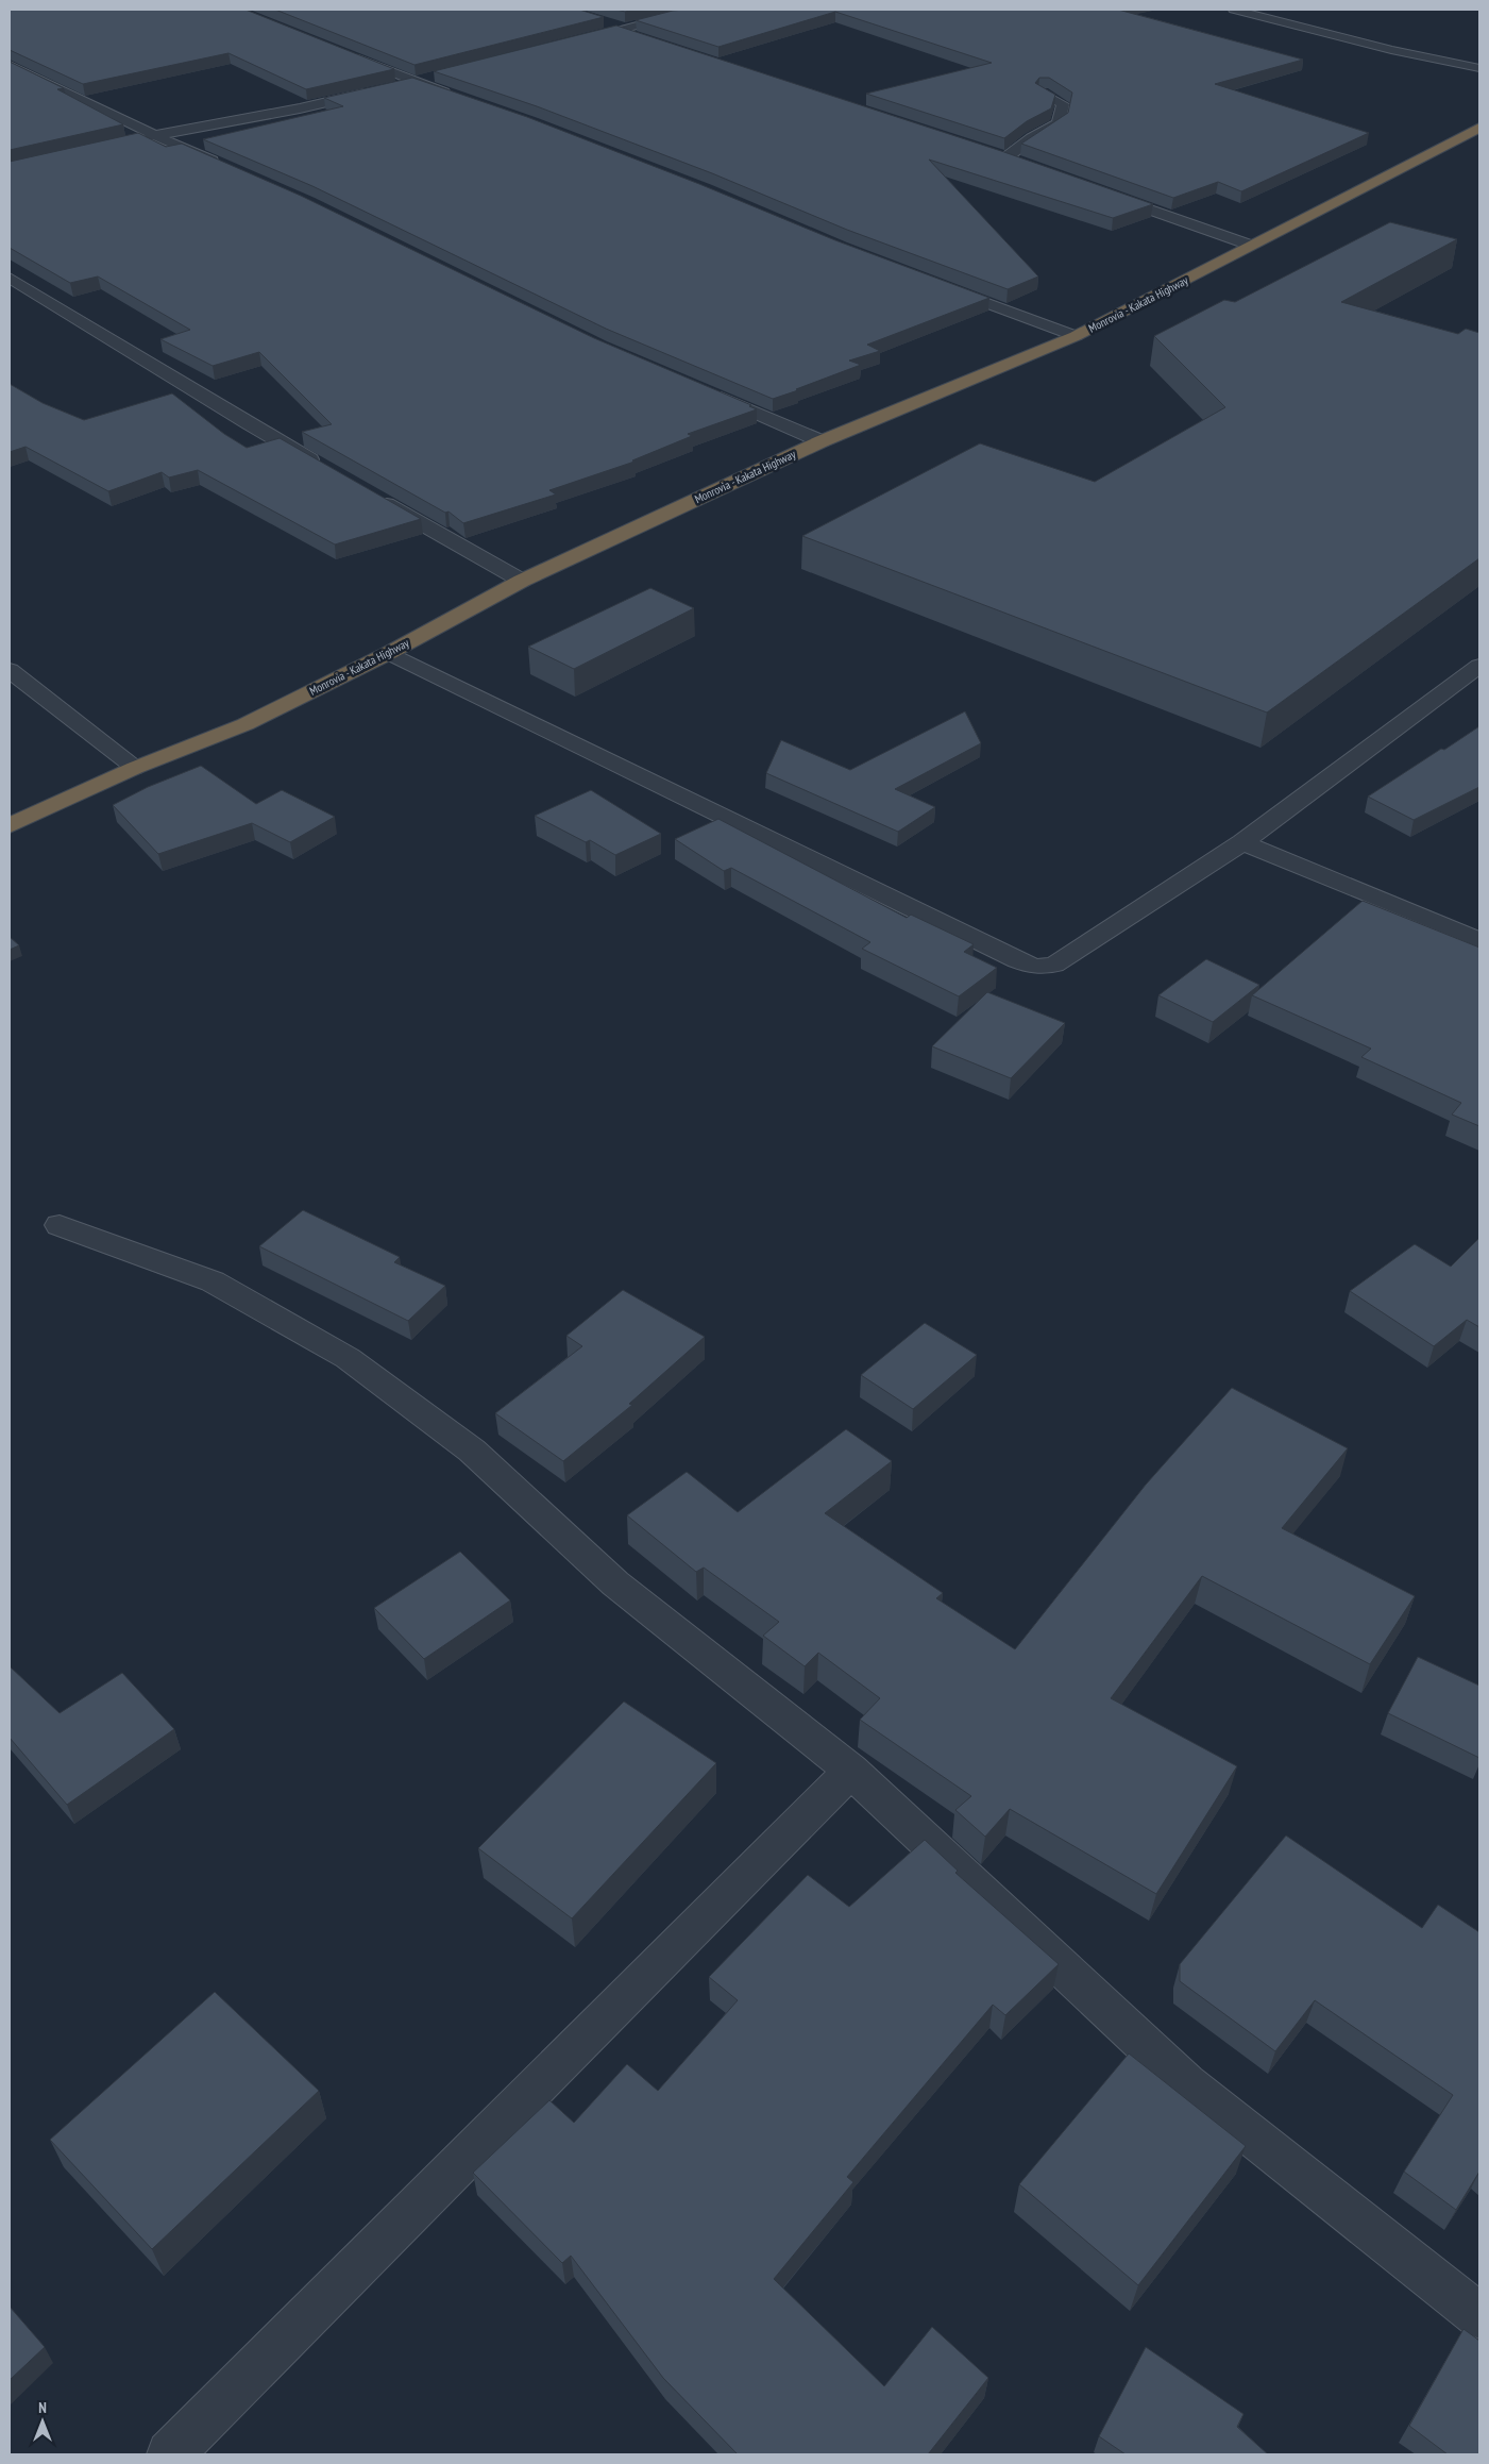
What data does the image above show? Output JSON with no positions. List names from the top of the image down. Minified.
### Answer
{"streets":{"highway":["Monrovia - Kakata Highway"]},"north":"top"}
